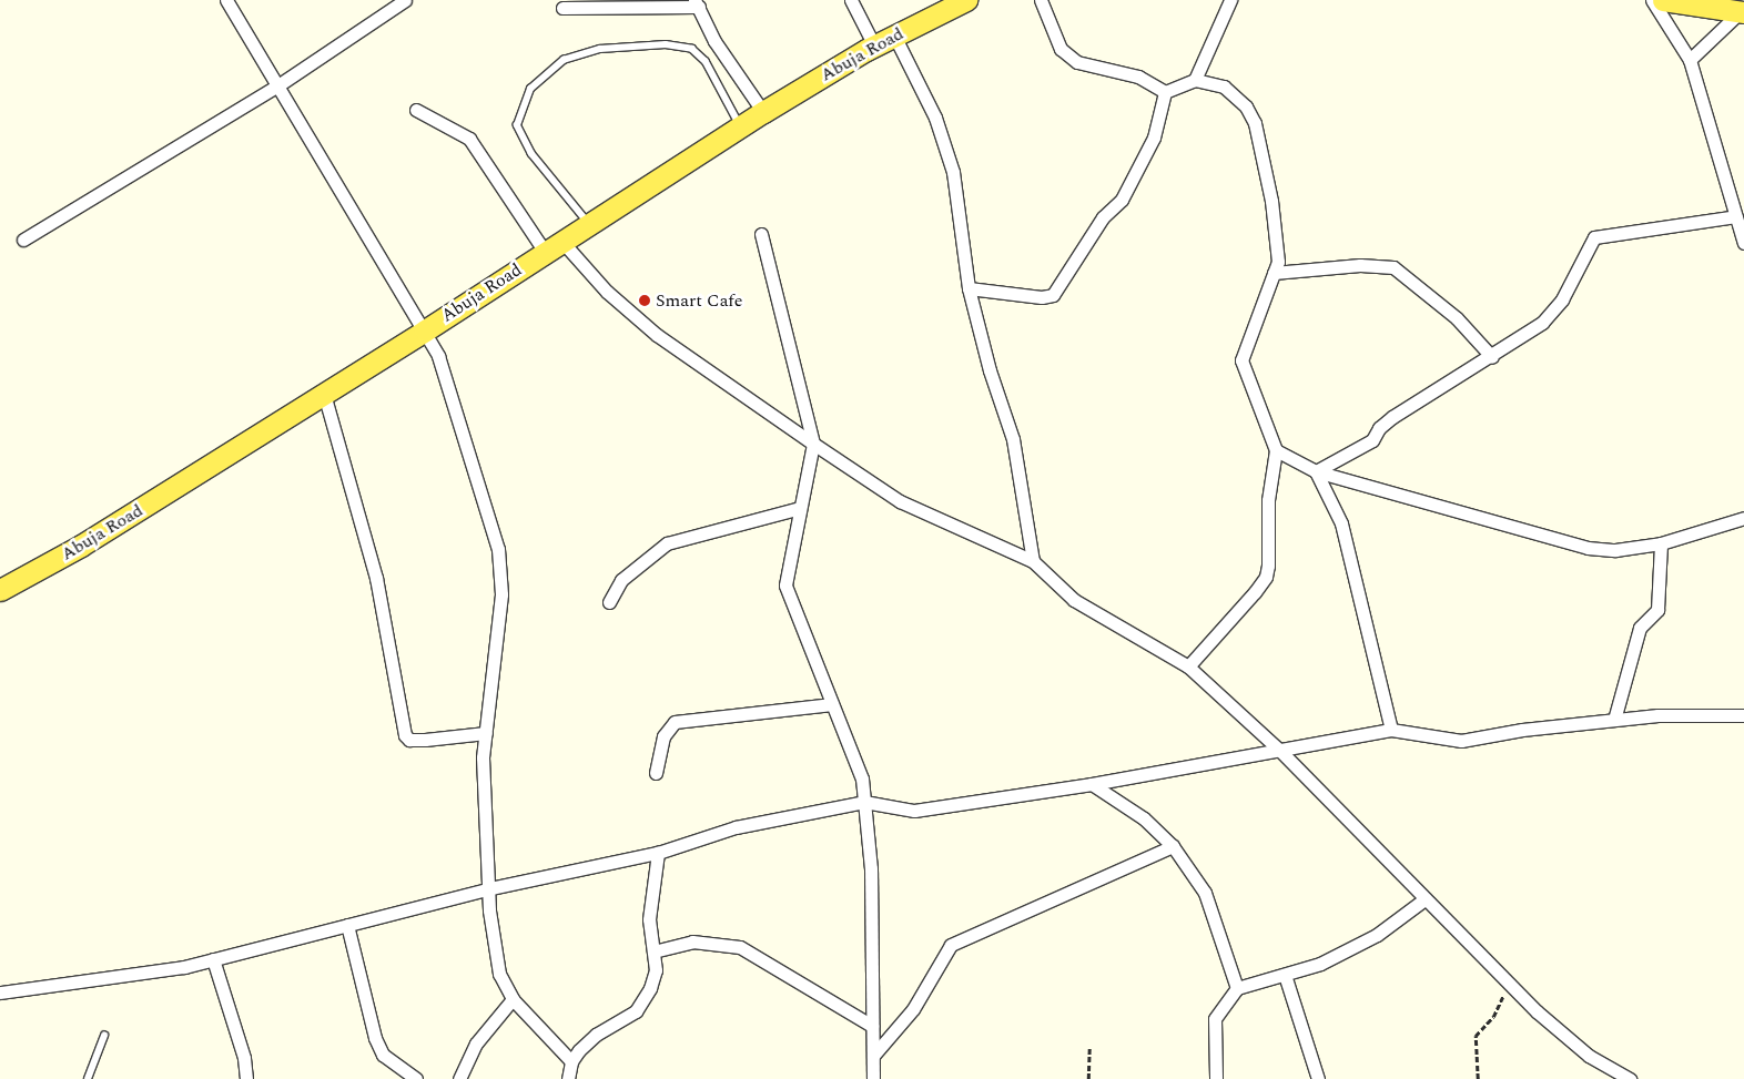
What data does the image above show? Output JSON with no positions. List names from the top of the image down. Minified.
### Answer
{"streets":{"main road":["Abuja Road"]},"places":["Smart Cafe"]}
